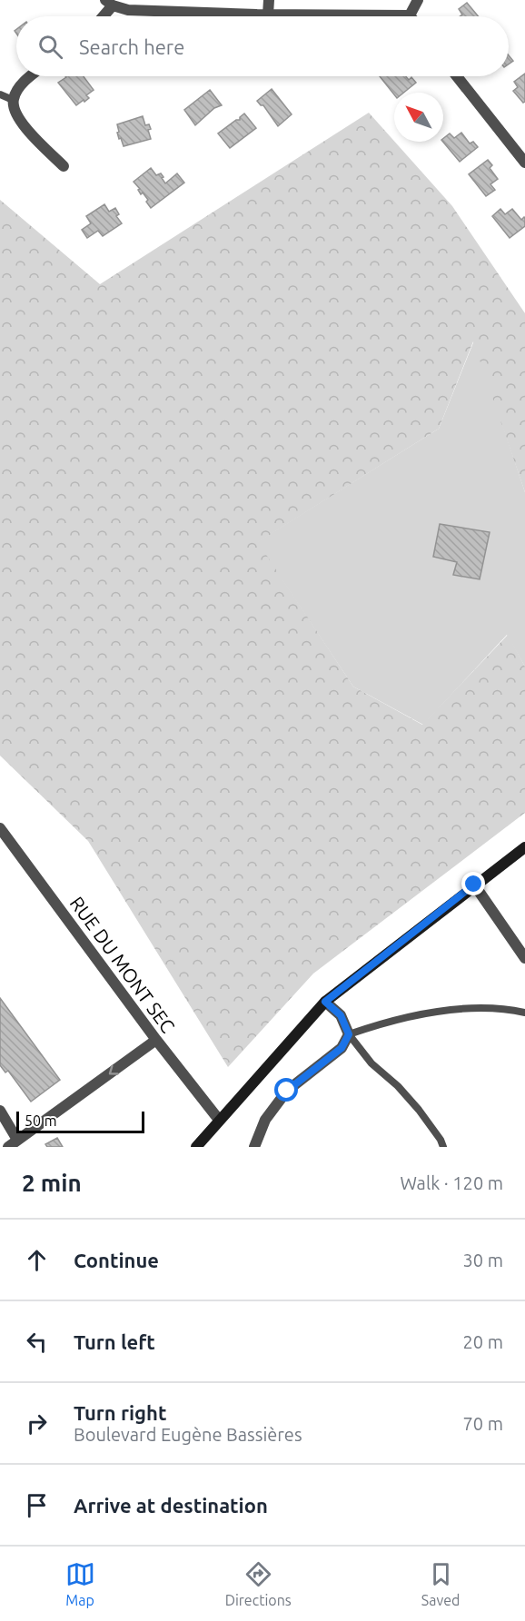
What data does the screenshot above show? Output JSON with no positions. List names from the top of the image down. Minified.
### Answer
{"streets":{"street":["RUE DU MONT SEC"]},"scale_bar":"50 m","north":"top left","page":{"search":"Search here","scale":"50 m","heading":["2 min","Walk · 120 m"],"list":[["Continue","30 m"],["Turn left","20 m"],["Turn right","Boulevard Eugène Bassières","70 m"],"Arrive at destination"],"nav":["Map","Directions","Saved"]}}
